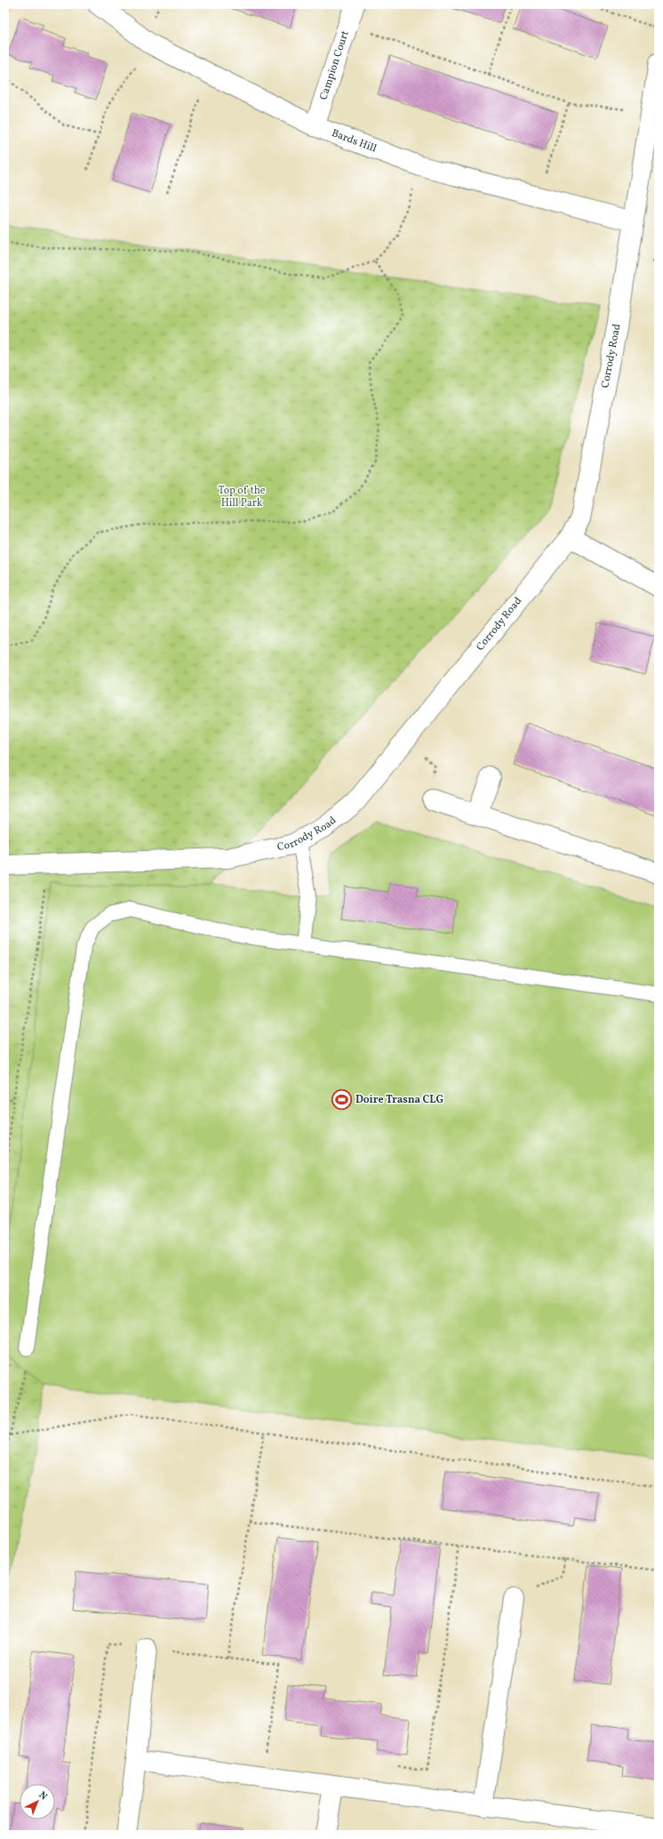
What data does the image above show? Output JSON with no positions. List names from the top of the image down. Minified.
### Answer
{"streets":{"street":["Campion Court","Bards Hill","Corrody Road"]},"crossings":[["Campion Court","Bards Hill"],["Bards Hill","Corrody Road"]],"parks":["Top of the Hill Park"],"places":{"sports":["Doire Trasna CLG"]},"north":"top right"}
